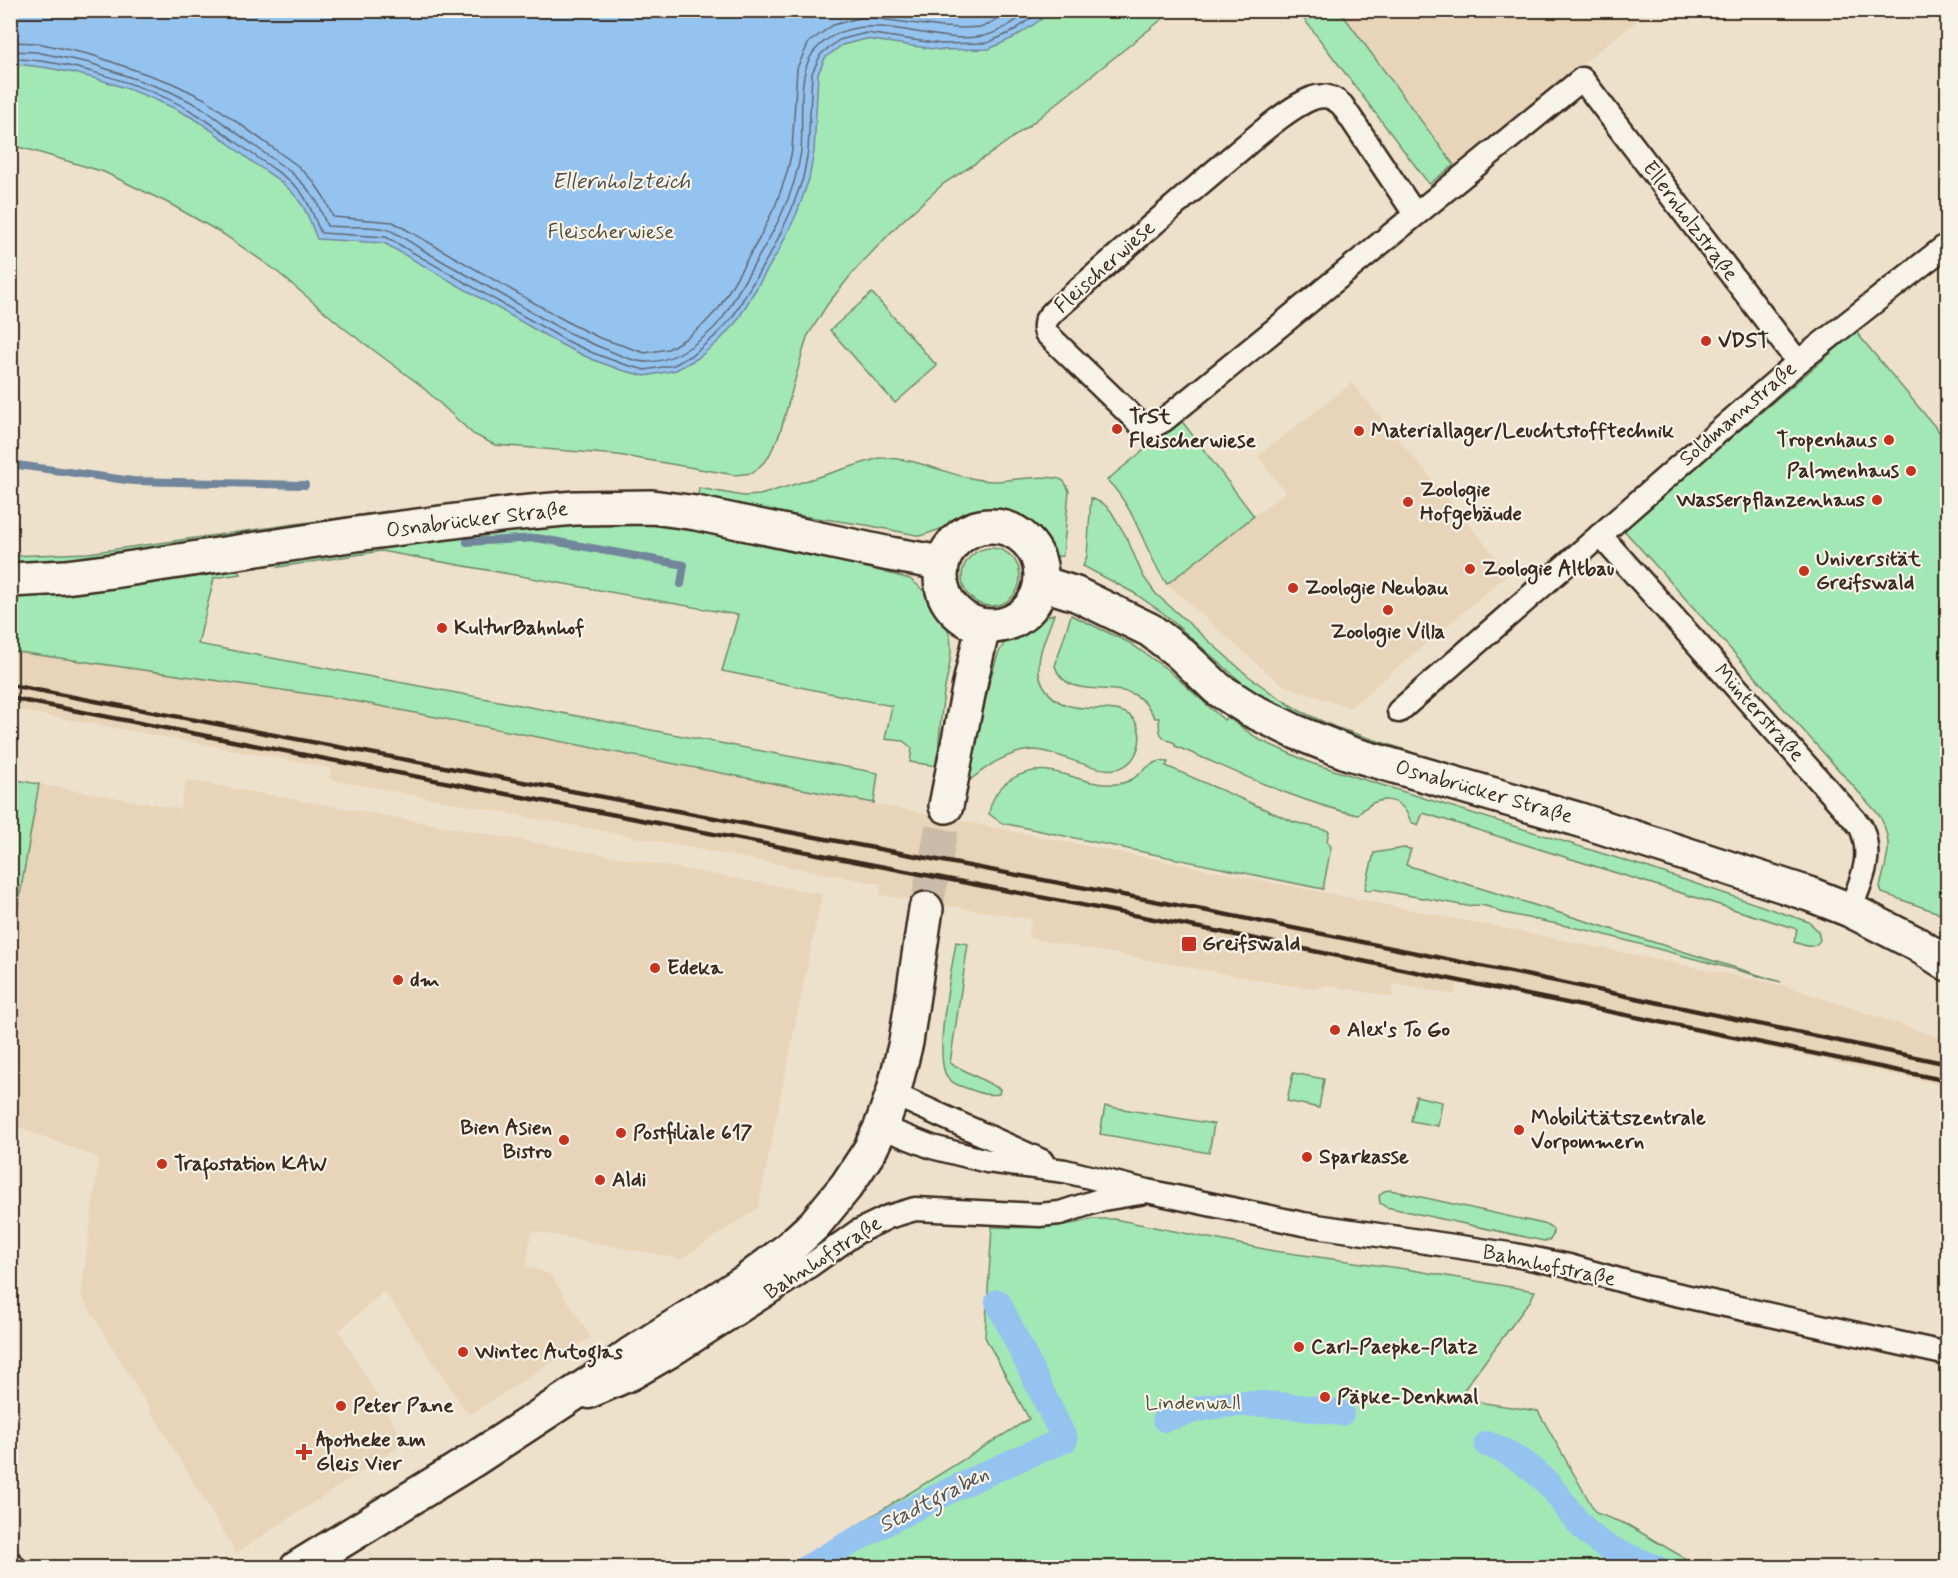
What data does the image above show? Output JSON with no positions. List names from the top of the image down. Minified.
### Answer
{"streets":{"main road":["Osnabrücker Straße","Bahnhofstraße"],"street":["Ellernholzstraße","Fleischerwiese","Soldmannstraße","Münterstraße"]},"crossings":[["Ellernholzstraße","Fleischerwiese"],["Ellernholzstraße","Soldmannstraße"],["Soldmannstraße","Münterstraße"],["Osnabrücker Straße","Münterstraße"]],"water":["Ellernholzteich","Stadtgraben"],"parks":["Fleischerwiese","Lindenwall"],"places":{"other":["VDST","TrSt Fleischerwiese","Materiallager/Leuchtstofftechnik","Tropenhaus","Palmenhaus","Wasserpflanzenhaus","Zoologie Hofgebäude","Zoologie Altbau","Universität Greifswald","Zoologie Neubau","Zoologie Villa","KulturBahnhof","Edeka","dm","Alex's To Go","Mobilitätszentrale Vorpommern","Postfiliale 617","Bien Asien Bistro","Sparkasse","Trafostation KAW","Aldi","Carl-Paepke-Platz","Wintec Autoglas","Päpke-Denkmal","Peter Pane"],"transit":["Greifswald"],"health":["Apotheke am Gleis Vier"]}}
